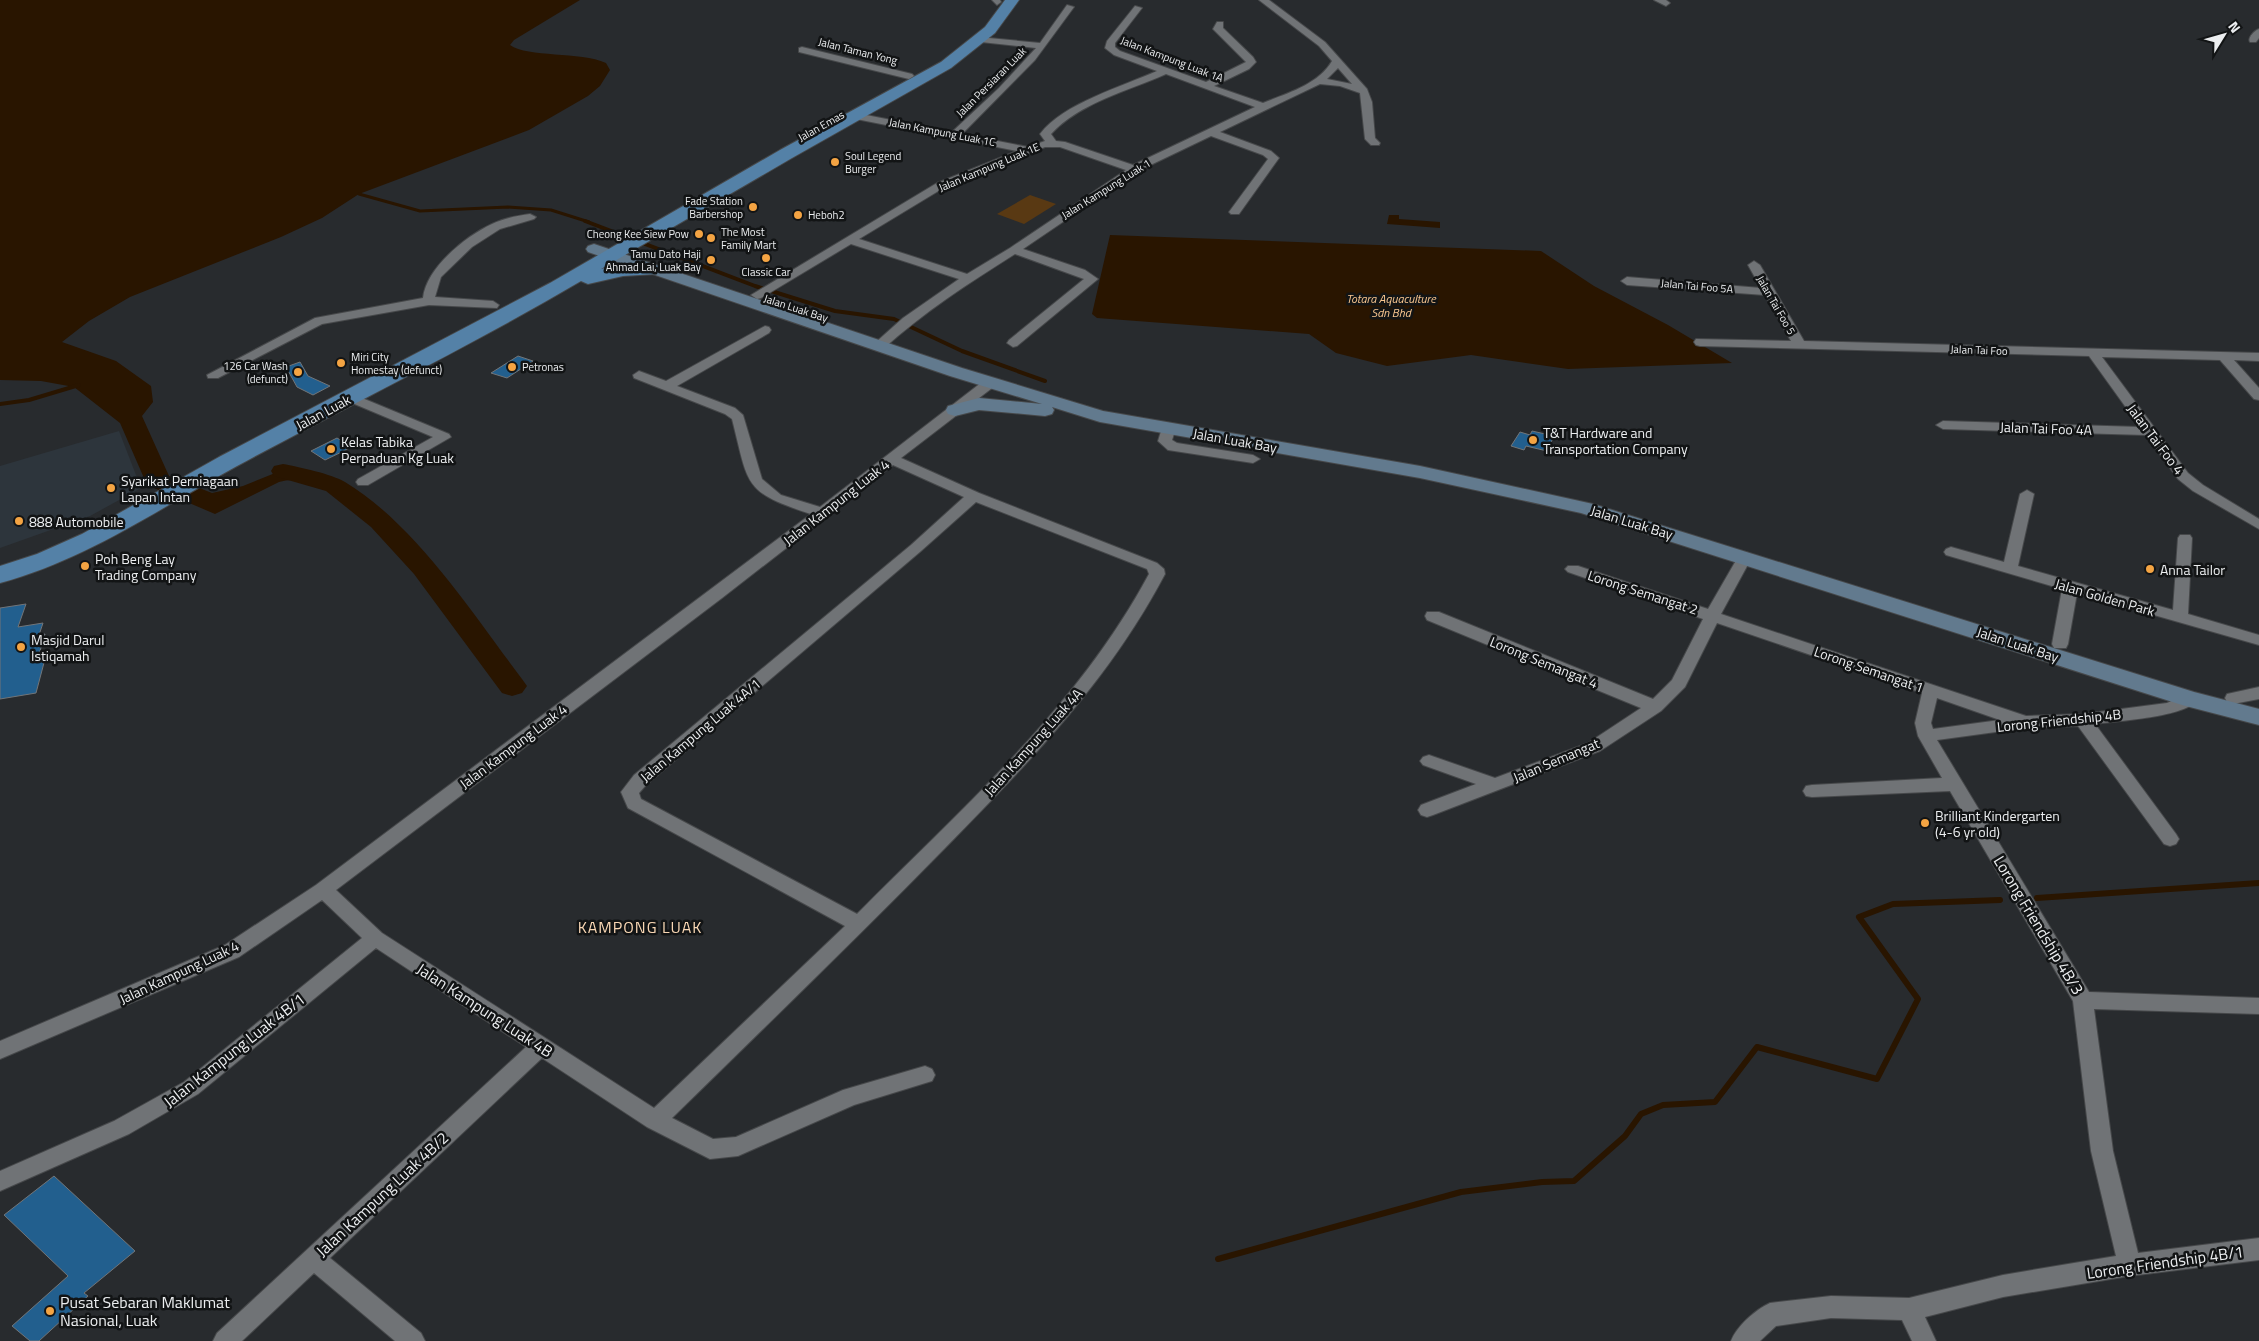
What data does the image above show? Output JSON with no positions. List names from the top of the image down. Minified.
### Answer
{"streets":{"main road":["Jalan Emas","Jalan Luak"],"street":["Jalan Taman Yong","Jalan Kampung Luak 1A","Jalan Persiaran Luak","Jalan Kampung Luak 1C","Jalan Kampung Luak 1E","Jalan Kampung Luak 1","Jalan Tai Foo 5A","Jalan Tai Foo 5","Jalan Luak Bay","Jalan Tai Foo","Jalan Tai Foo 4A","Jalan Tai Foo 4","Jalan Kampung Luak 4","Lorong Semangat 2","Jalan Golden Park","Lorong Semangat 4","Lorong Semangat 1","Lorong Friendship 4B","Jalan Kampung Luak 4A/1","Jalan Kampung Luak 4A","Jalan Semangat","Lorong Friendship 4B/3","Jalan Kampung Luak 4B","Jalan Kampung Luak 4B/1","Jalan Kampung Luak 4B/2","Lorong Friendship 4B/1"]},"crossings":[["Jalan Taman Yong","Jalan Emas"],["Jalan Kampung Luak 1A","Jalan Kampung Luak 1"],["Jalan Persiaran Luak","Jalan Emas"],["Jalan Persiaran Luak","Jalan Kampung Luak 1C"],["Jalan Emas","Jalan Kampung Luak 1C"],["Jalan Emas","Jalan Luak Bay"],["Jalan Emas","Jalan Luak"],["Jalan Kampung Luak 1C","Jalan Kampung Luak 1E"],["Jalan Kampung Luak 1E","Jalan Luak Bay"],["Jalan Kampung Luak 1","Jalan Luak Bay"],["Jalan Tai Foo 5A","Jalan Tai Foo 5"],["Jalan Tai Foo 5","Jalan Tai Foo"],["Jalan Luak Bay","Jalan Luak"],["Jalan Luak Bay","Jalan Kampung Luak 4"],["Jalan Luak Bay","Lorong Friendship 4B"],["Jalan Luak Bay","Jalan Semangat"],["Jalan Tai Foo","Jalan Tai Foo 4"],["Jalan Tai Foo 4A","Jalan Tai Foo 4"],["Jalan Kampung Luak 4","Jalan Kampung Luak 4A"],["Jalan Kampung Luak 4","Jalan Kampung Luak 4B"],["Lorong Semangat 2","Lorong Semangat 1"],["Lorong Semangat 2","Jalan Semangat"],["Lorong Semangat 4","Jalan Semangat"],["Lorong Semangat 1","Lorong Friendship 4B"],["Lorong Semangat 1","Jalan Semangat"],["Lorong Friendship 4B","Lorong Friendship 4B/3"],["Jalan Kampung Luak 4A/1","Jalan Kampung Luak 4A"],["Lorong Friendship 4B/3","Lorong Friendship 4B/1"],["Jalan Kampung Luak 4B","Jalan Kampung Luak 4B/1"],["Jalan Kampung Luak 4B","Jalan Kampung Luak 4B/2"]],"districts":["KAMPONG LUAK"],"water":["Totara Aquaculture Sdn Bhd"],"places":["Soul Legend Burger","Fade Station Barbershop","Heboh2","Cheong Kee Siew Pow","The Most Family Mart","Classic Car","Tamu Dato Haji Ahmad Lai, Luak Bay","Miri City Homestay (defunct)","Petronas","126 Car Wash (defunct)","T&T Hardware and Transportation Company","Kelas Tabika Perpaduan Kg Luak","Syarikat Perniagaan Lapan Intan","888 Automobile","Poh Beng Lay Trading Company","Anna Tailor","Masjid Darul Istiqamah","Brilliant Kindergarten (4-6 yr old)","Pusat Sebaran Maklumat Nasional, Luak"],"north":"top right"}
